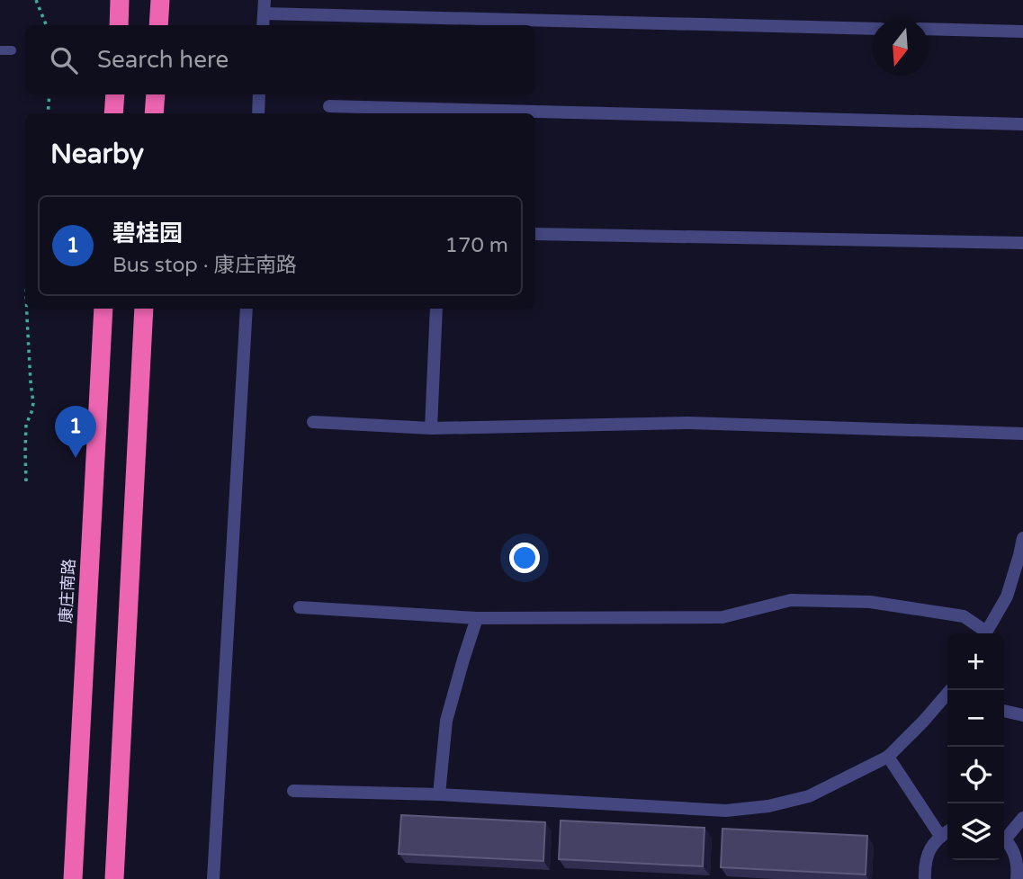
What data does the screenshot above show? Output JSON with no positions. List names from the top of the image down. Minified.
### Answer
{"streets":{"highway":["康庄南路"]},"north":"bottom","page":{"search":"Search here","heading":"Nearby","list":[{"mark":"1","name":"碧桂园","note":"Bus stop · 康庄南路","value":"170 m"}],"pins":"1","map_buttons":["+","−"]}}
